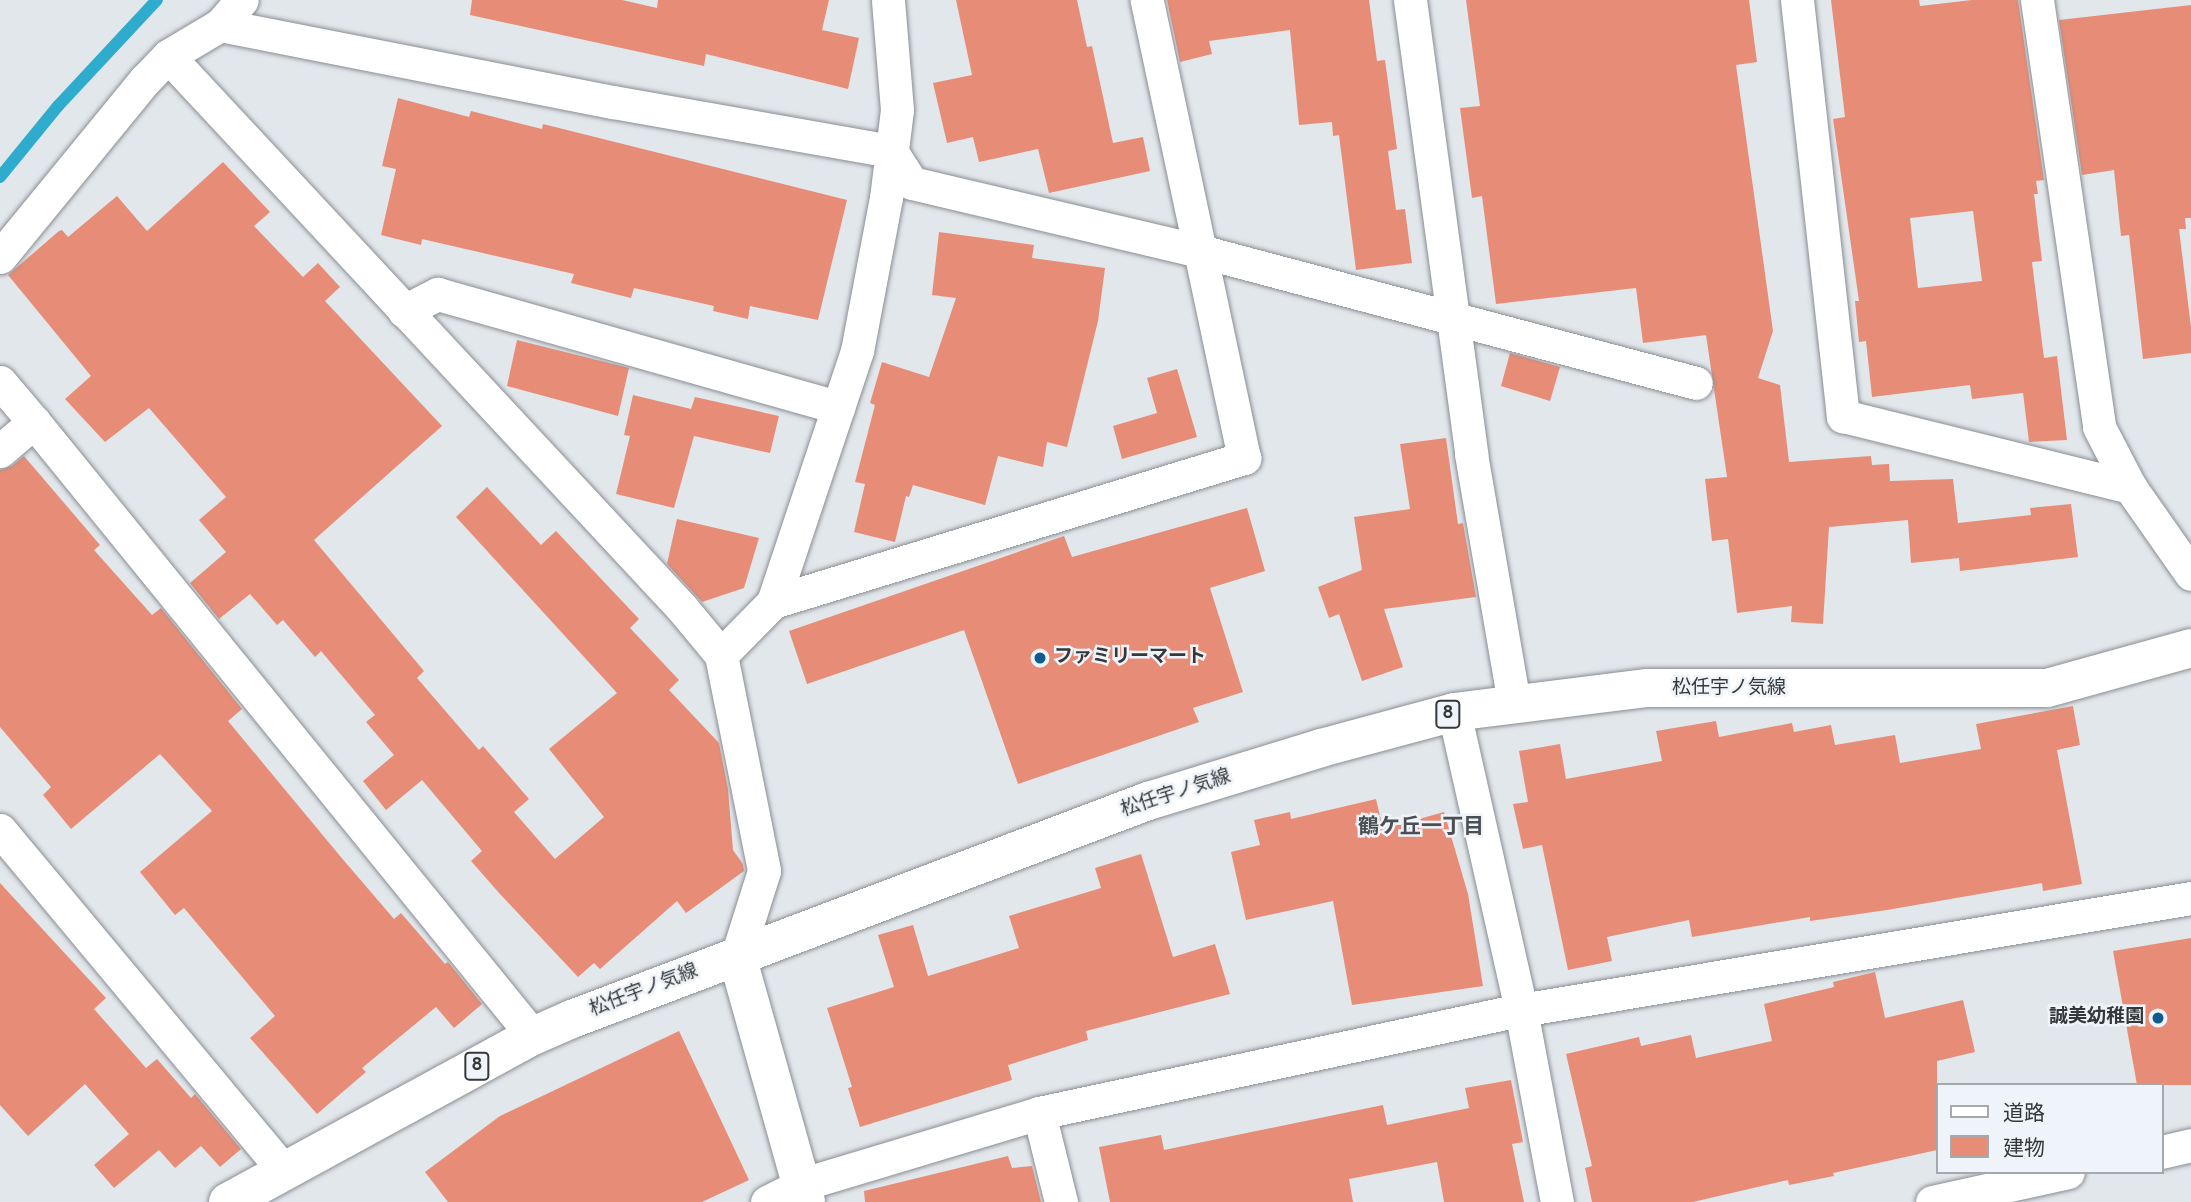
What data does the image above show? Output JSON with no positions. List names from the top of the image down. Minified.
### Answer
{"streets":{"main road":["松任宇ノ気線","8"]},"districts":["鶴ケ丘一丁目"],"places":["ファミリーマート","誠美幼稚園"],"legend":["道路","建物"]}
